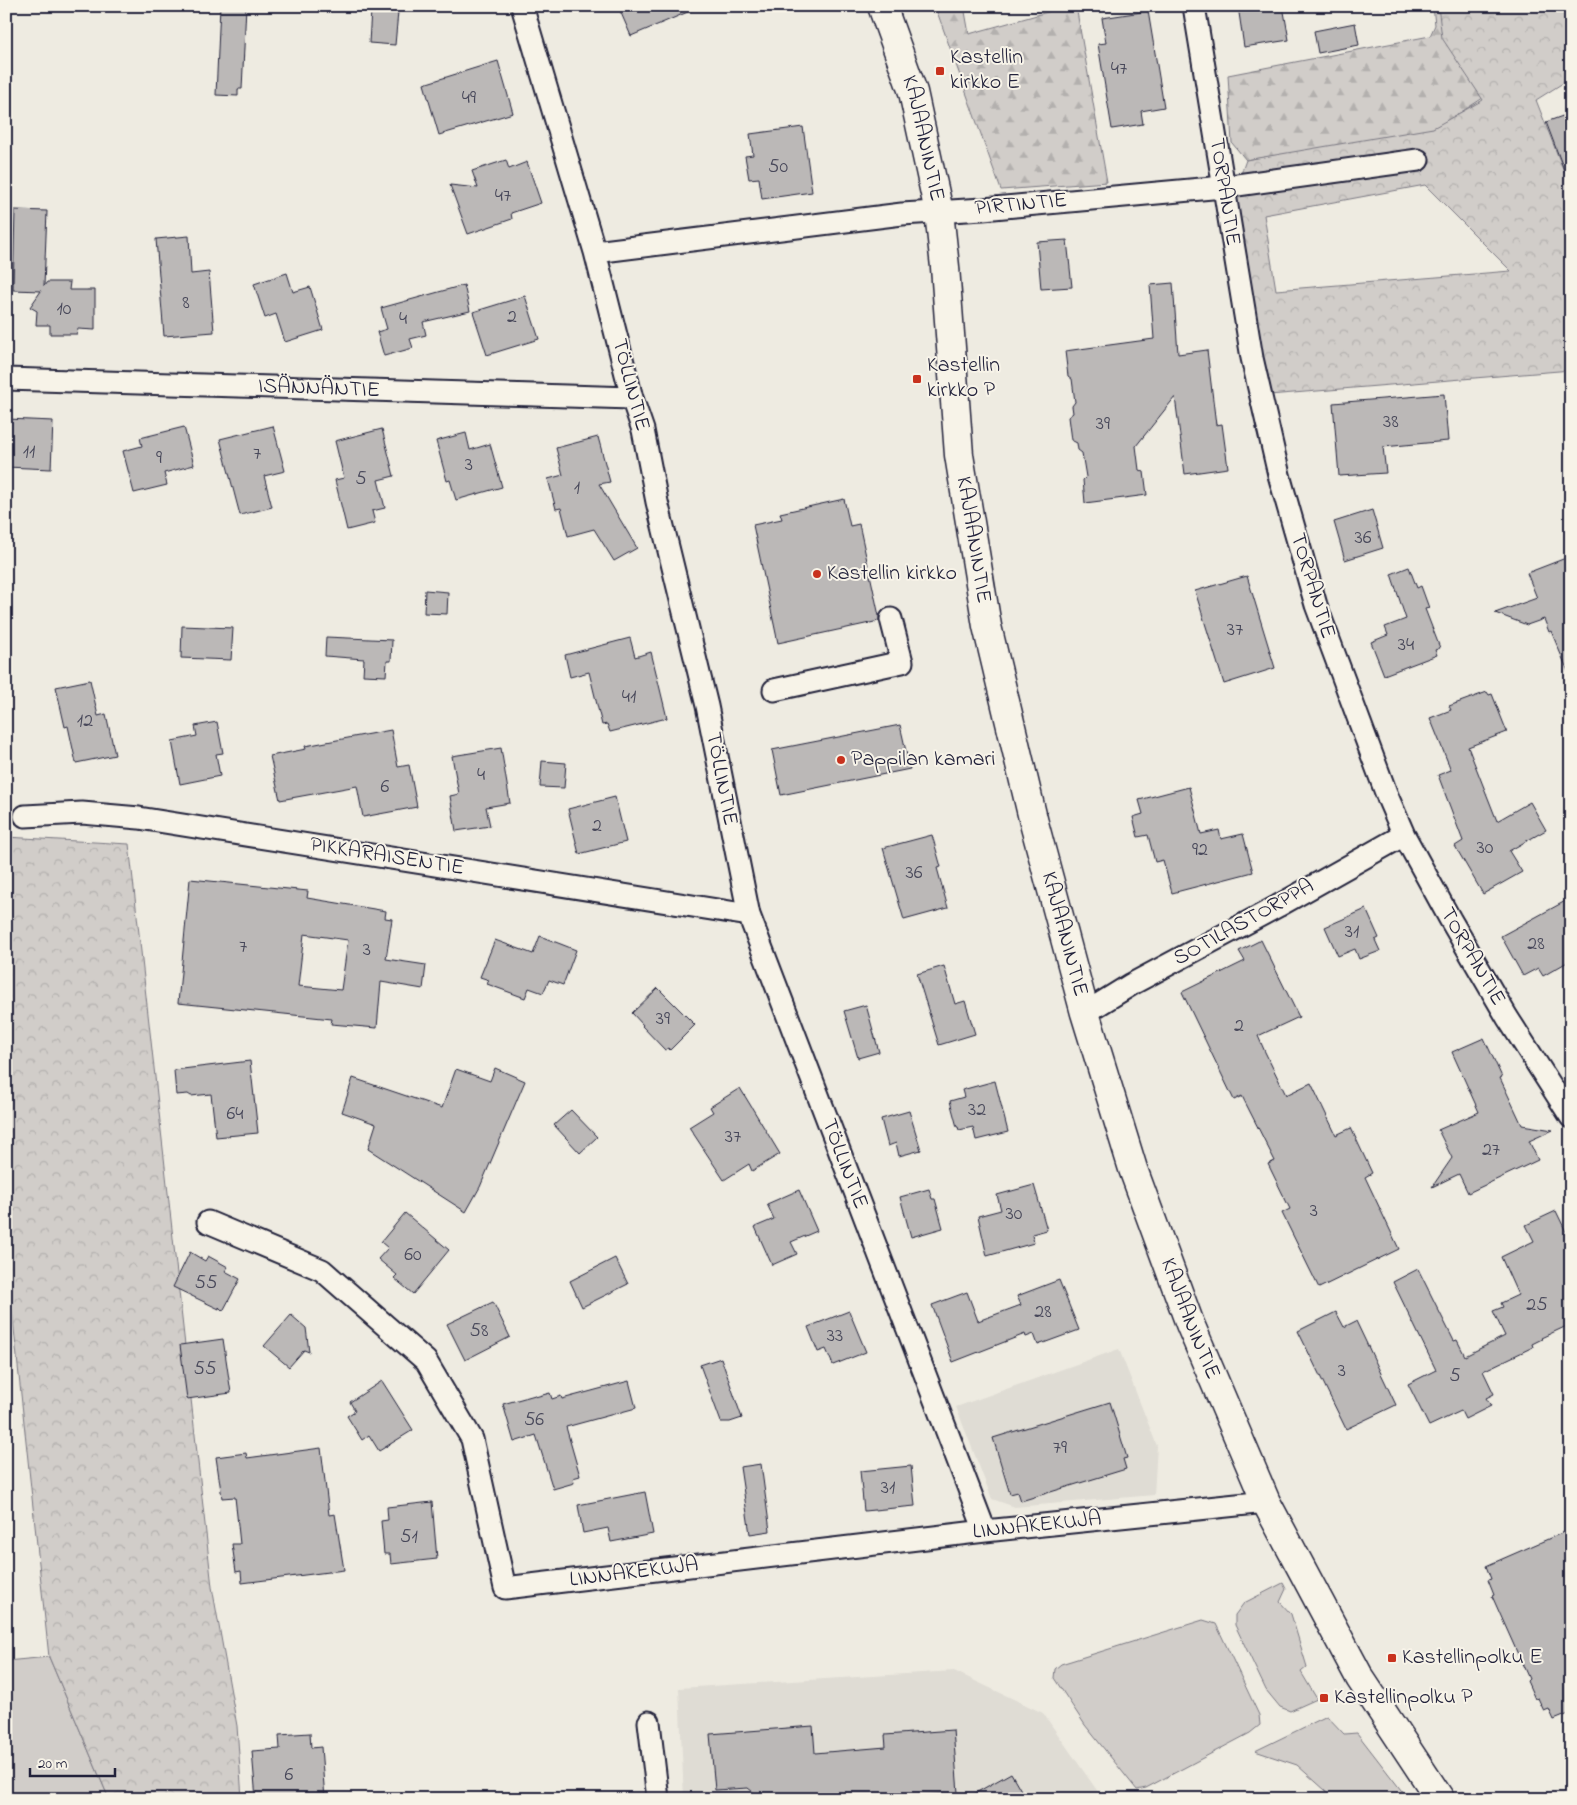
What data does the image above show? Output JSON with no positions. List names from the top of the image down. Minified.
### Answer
{"streets":{"main road":["KAJAANINTIE"],"street":["TORPANTIE","PIRTINTIE","TÖLLINTIE","ISÄNNÄNTIE","PIKKARAISENTIE","SOTILASTORPPA","LINNAKEKUJA"]},"crossings":[["KAJAANINTIE","PIRTINTIE"],["KAJAANINTIE","SOTILASTORPPA"],["KAJAANINTIE","LINNAKEKUJA"],["TORPANTIE","PIRTINTIE"],["TORPANTIE","SOTILASTORPPA"],["PIRTINTIE","TÖLLINTIE"],["TÖLLINTIE","ISÄNNÄNTIE"],["TÖLLINTIE","PIKKARAISENTIE"],["TÖLLINTIE","LINNAKEKUJA"]],"places":{"transit":["Kastellin kirkko E","Kastellin kirkko P","Kastellinpolku E","Kastellinpolku P"],"other":["Kastellin kirkko","Pappilan kamari"]},"house_numbers":["47","49","50","47","8","10","2","4","38","39","11","7","9","3","5","1","36","37","34","41","12","4","6","2","30","92","36","31","28","7","3","39","2","32","64","37","27","3","30","60","55","25","28","58","33","55","3","5","56","79","31","51","6"],"scale_bar":"20 m"}
